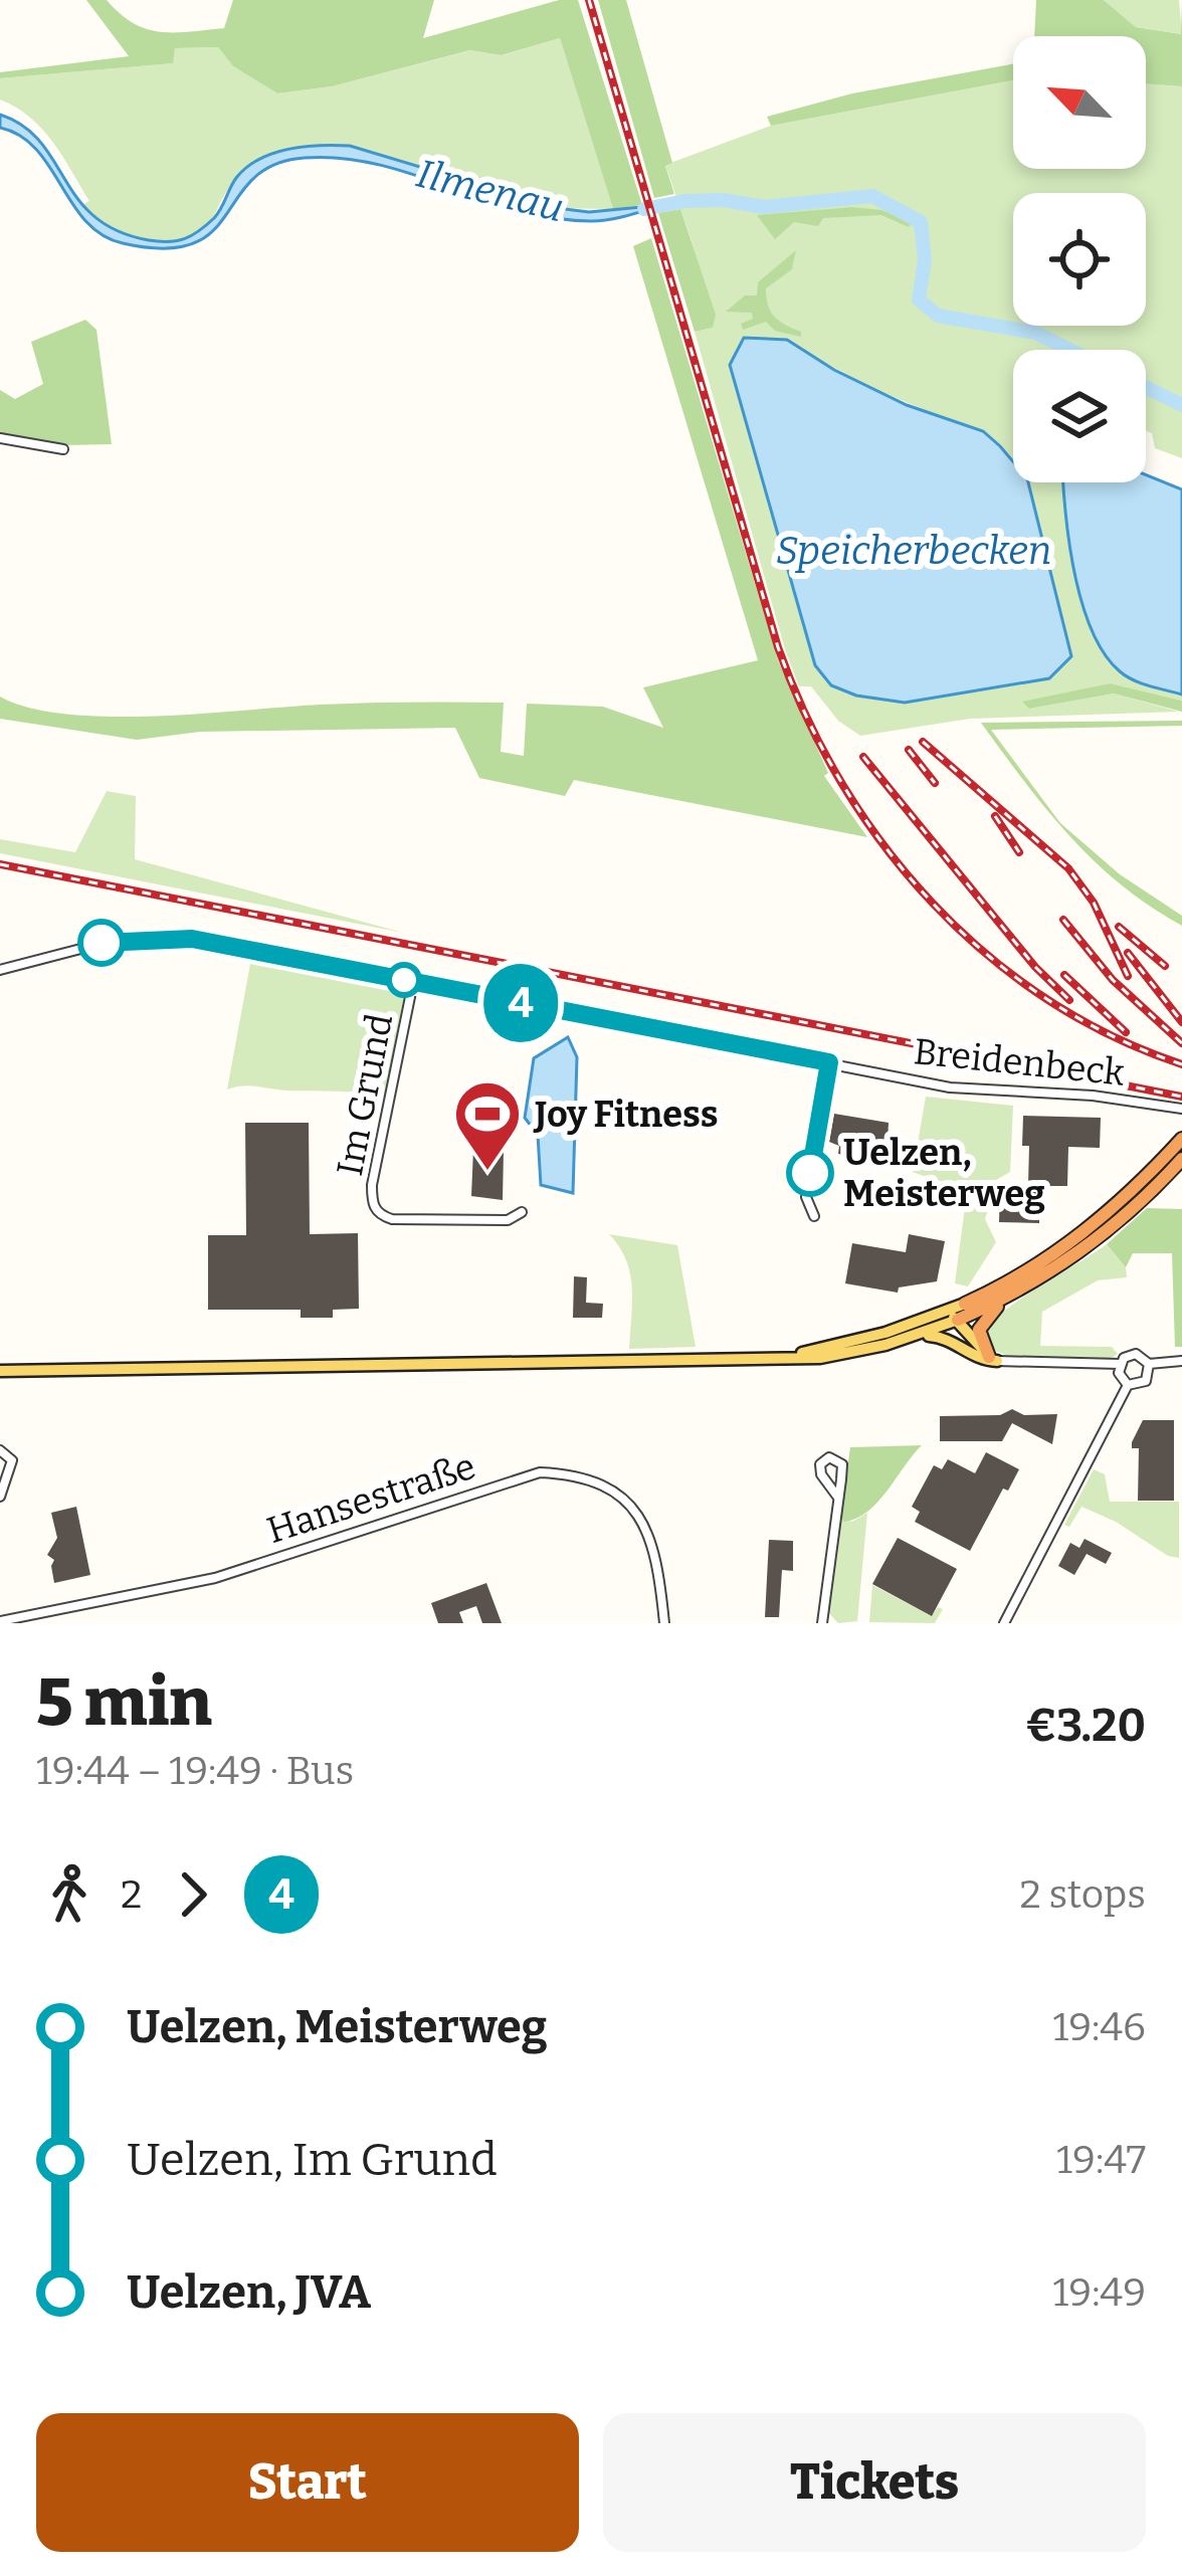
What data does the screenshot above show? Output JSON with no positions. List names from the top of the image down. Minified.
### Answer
{"streets":{"street":["Breidenbeck","Im Grund","Hansestraße"]},"crossings":[["Breidenbeck","Im Grund"]],"water":["Ilmenau","Speicherbecken"],"places":{"sports":["Joy Fitness"],"other":["Uelzen, Meisterweg"]},"lines":["bus line 4"],"north":"top left","page":{"on_map":"4","heading":["5 min","19:44 – 19:49 · Bus","€3.20"],"legs":["2","4","2 stops"],"list":[{"name":"Uelzen, Meisterweg","value":"19:46"},{"name":"Uelzen, Im Grund","value":"19:47"},{"name":"Uelzen, JVA","value":"19:49"}],"buttons":["Start","Tickets"]}}
